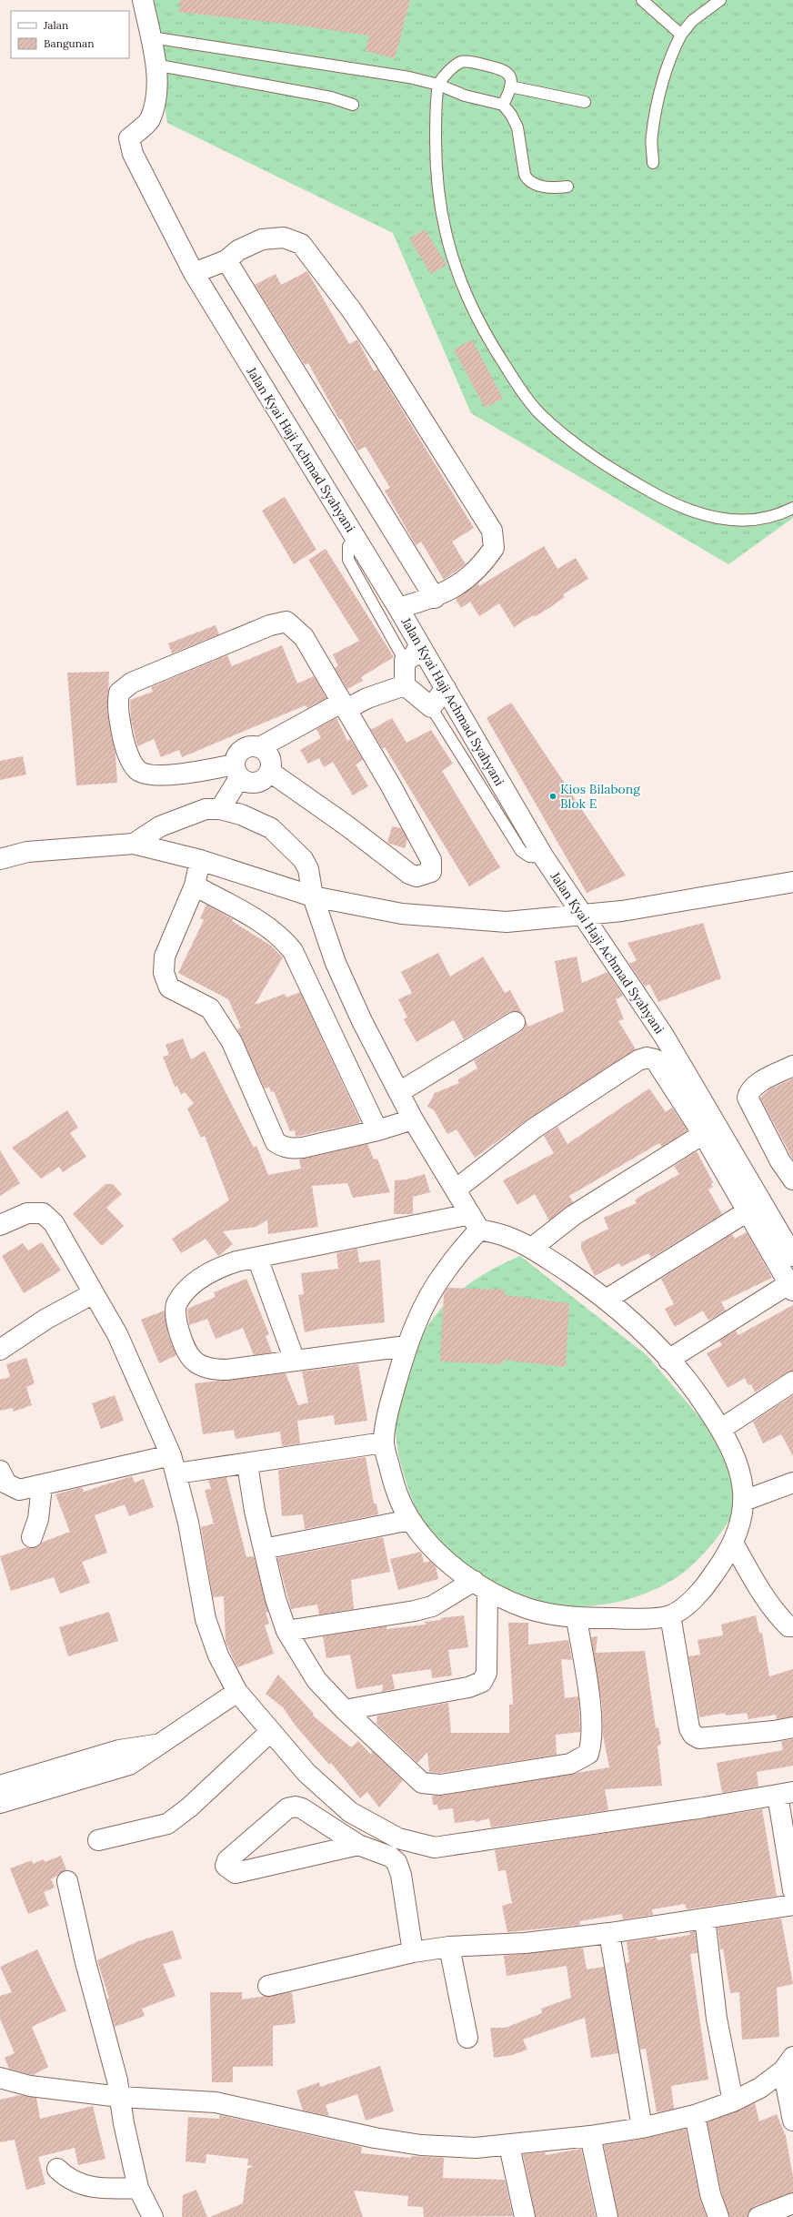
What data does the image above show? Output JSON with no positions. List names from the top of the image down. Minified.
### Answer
{"streets":{"street":["Jalan Kyai Haji Achmad Syahyani"]},"places":["Kios Bilabong Blok E"],"legend":["Jalan","Bangunan"]}
